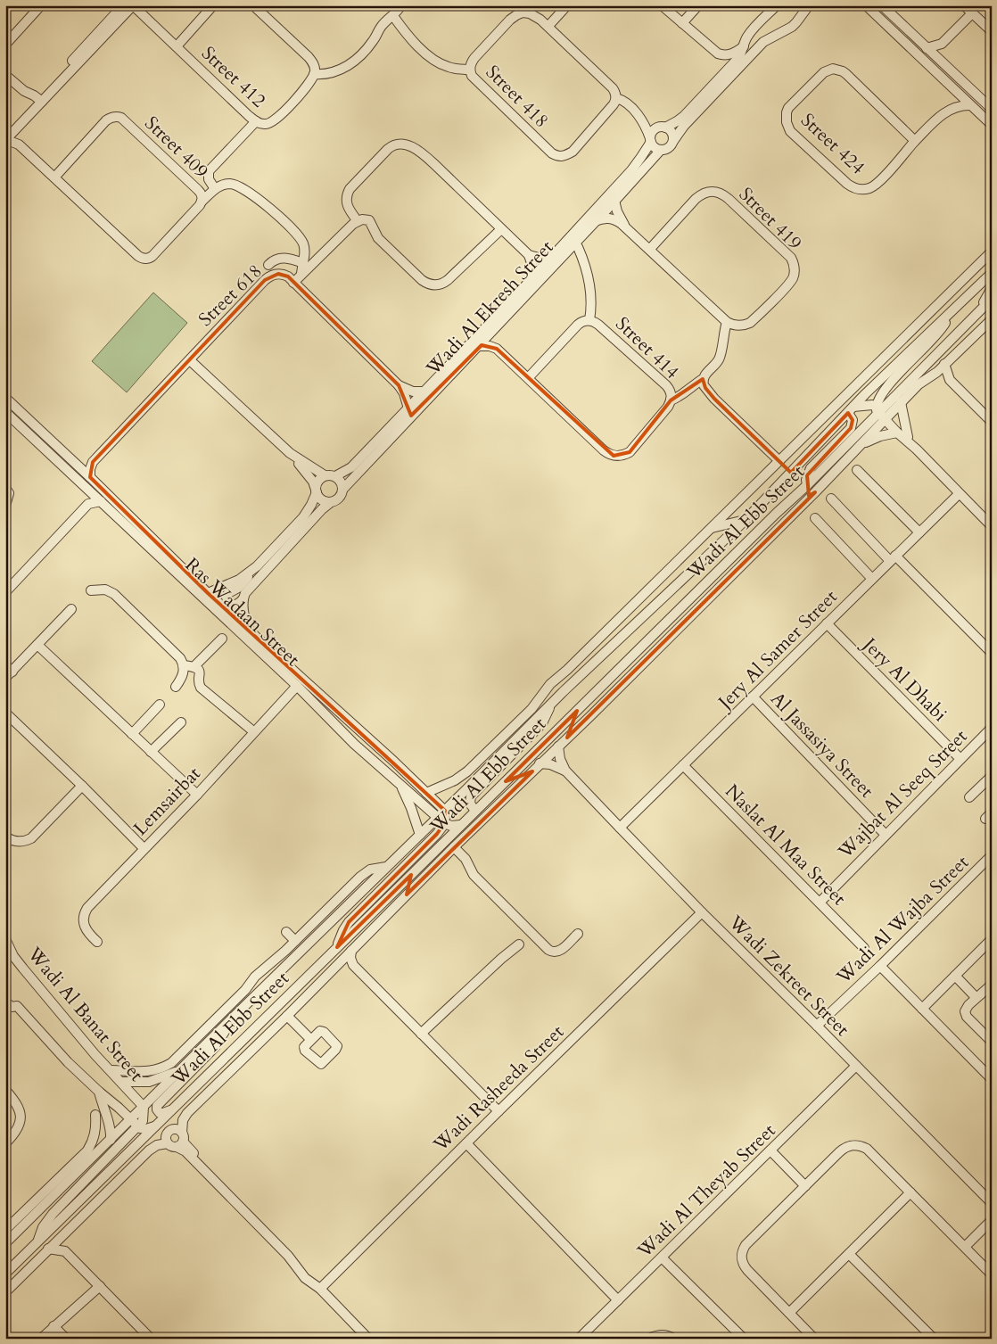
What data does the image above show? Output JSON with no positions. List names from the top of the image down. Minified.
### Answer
{"streets":{"street":["Street 412","Street 418","Street 424","Street 409","Street 419","Street 618","Wadi Al Ekresh Street","Street 414","Wadi Al Ebb Street","Ras Wadaan Street","Jery Al Samer Street","Jery Al Dhabi","Al Jassasiya Street","Wajbat Al Seeq Street","Lemsairbat","Naslat Al Maa Street","Wadi Al Wajba Street","Wadi Zekreet Street","Wadi Al Banat Street","Wadi Rasheeda Street","Wadi Al Theyab Street"]},"crossings":[["Street 418","Wadi Al Ekresh Street"],["Street 618","Wadi Al Ekresh Street"],["Street 618","Ras Wadaan Street"],["Wadi Al Ekresh Street","Street 414"],["Wadi Al Ebb Street","Ras Wadaan Street"],["Wadi Al Ebb Street","Wadi Al Banat Street"],["Ras Wadaan Street","Lemsairbat"],["Jery Al Samer Street","Jery Al Dhabi"],["Jery Al Samer Street","Al Jassasiya Street"],["Jery Al Samer Street","Naslat Al Maa Street"],["Jery Al Samer Street","Wadi Zekreet Street"],["Jery Al Dhabi","Wajbat Al Seeq Street"],["Al Jassasiya Street","Wajbat Al Seeq Street"],["Wajbat Al Seeq Street","Naslat Al Maa Street"],["Wadi Al Wajba Street","Wadi Zekreet Street"],["Wadi Zekreet Street","Wadi Rasheeda Street"],["Wadi Zekreet Street","Wadi Al Theyab Street"]]}
